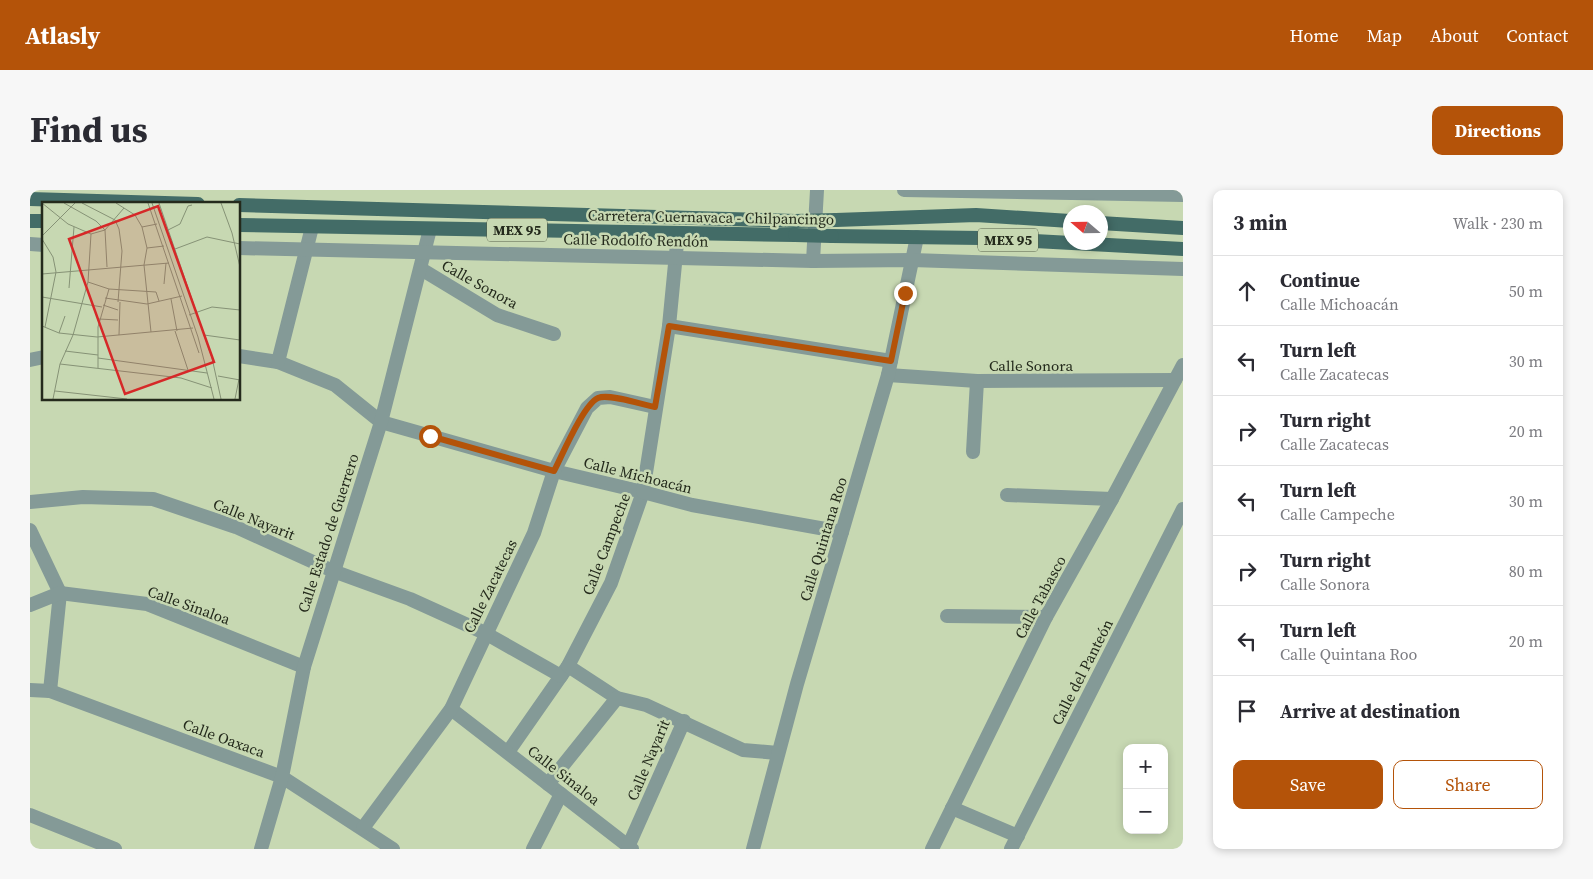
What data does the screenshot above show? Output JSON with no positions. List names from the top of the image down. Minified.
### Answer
{"streets":{"main road":["Carretera Cuernavaca - Chilpancingo","MEX 95"],"street":["Calle Rodolfo Rendón","Calle Sonora","Calle Michoacán","Calle Nayarit","Calle Estado de Guerrero","Calle Quintana Roo","Calle Campeche","Calle Zacatecas","Calle Tabasco","Calle Sinaloa","Calle del Panteón","Calle Oaxaca"]},"crossings":[["Carretera Cuernavaca - Chilpancingo","Calle Estado de Guerrero"],["Carretera Cuernavaca - Chilpancingo","Calle Quintana Roo"],["Carretera Cuernavaca - Chilpancingo","Calle Campeche"],["Calle Rodolfo Rendón","Calle Estado de Guerrero"],["Calle Rodolfo Rendón","Calle Quintana Roo"],["Calle Rodolfo Rendón","Calle Campeche"],["Calle Sonora","Calle Estado de Guerrero"],["Calle Sonora","Calle Quintana Roo"],["Calle Sonora","Calle Tabasco"],["Calle Michoacán","Calle Estado de Guerrero"],["Calle Michoacán","Calle Quintana Roo"],["Calle Michoacán","Calle Campeche"],["Calle Michoacán","Calle Zacatecas"],["Calle Nayarit","Calle Estado de Guerrero"],["Calle Nayarit","Calle Campeche"],["Calle Nayarit","Calle Zacatecas"],["Calle Nayarit","Calle Sinaloa"],["Calle Estado de Guerrero","Calle Sinaloa"],["Calle Estado de Guerrero","Calle Oaxaca"],["Calle Campeche","Calle Zacatecas"],["Calle Campeche","Calle Sinaloa"],["Calle Zacatecas","Calle Sinaloa"],["Calle Zacatecas","Calle Oaxaca"]],"north":"left","page":{"header":"Atlasly","nav":["Home","Map","About","Contact"],"title":"Find us","buttons":["Directions",["Save","Share"]],"heading":["3 min","Walk · 230 m"],"list":[["Continue","Calle Michoacán","50 m"],["Turn left","Calle Zacatecas","30 m"],["Turn right","Calle Zacatecas","20 m"],["Turn left","Calle Campeche","30 m"],["Turn right","Calle Sonora","80 m"],["Turn left","Calle Quintana Roo","20 m"],"Arrive at destination"],"map_buttons":["+","−"]}}
